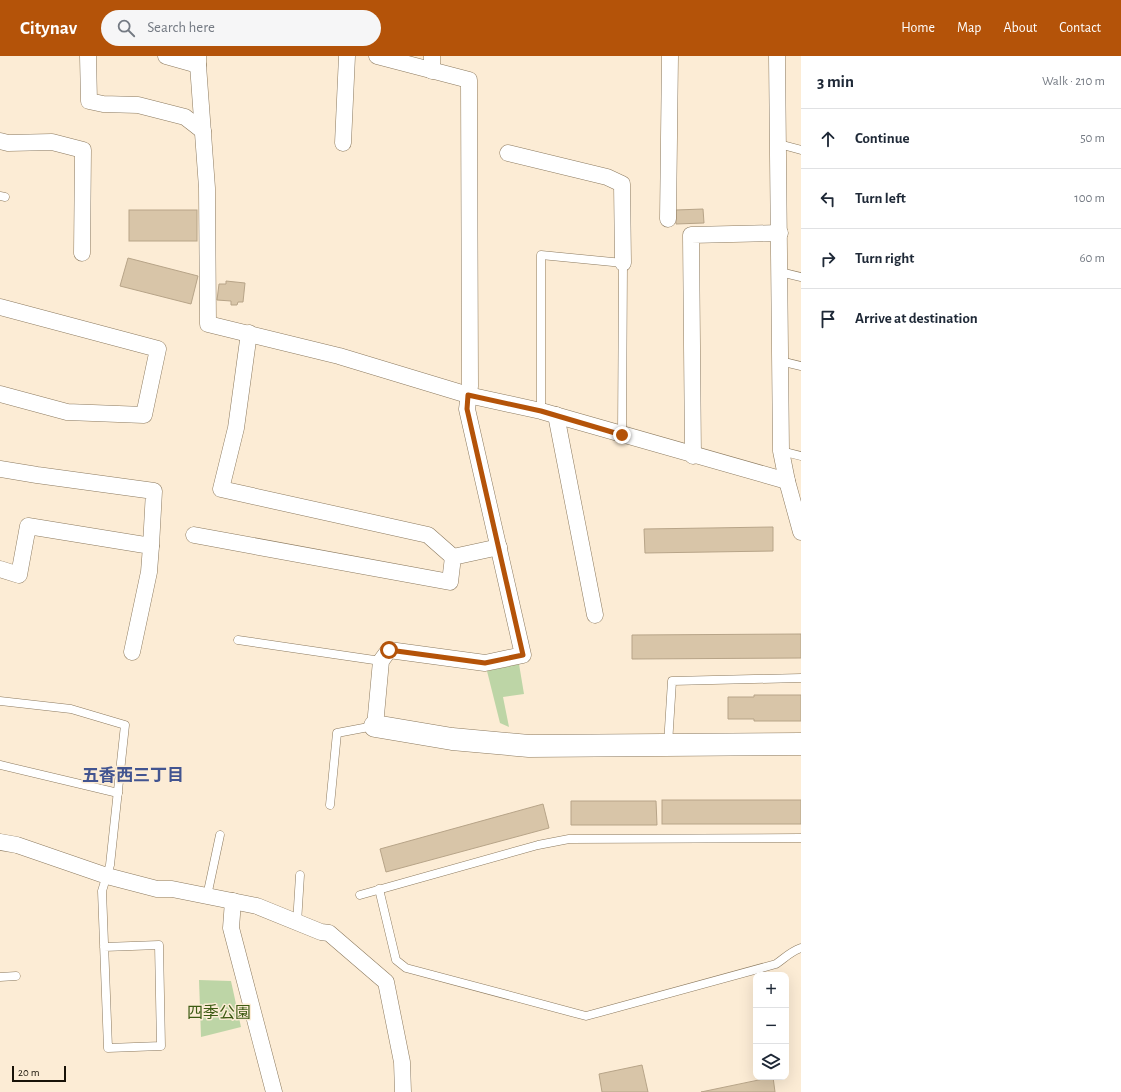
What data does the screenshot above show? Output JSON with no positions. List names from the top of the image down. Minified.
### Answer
{"districts":["五香西三丁目"],"parks":["四季公園"],"scale_bar":"20 m","page":{"header":"Citynav","search":"Search here","nav":["Home","Map","About","Contact"],"heading":["3 min","Walk · 210 m"],"list":[["Continue","50 m"],["Turn left","100 m"],["Turn right","60 m"],"Arrive at destination"],"map_buttons":["+","−"],"scale":"20 m"}}
